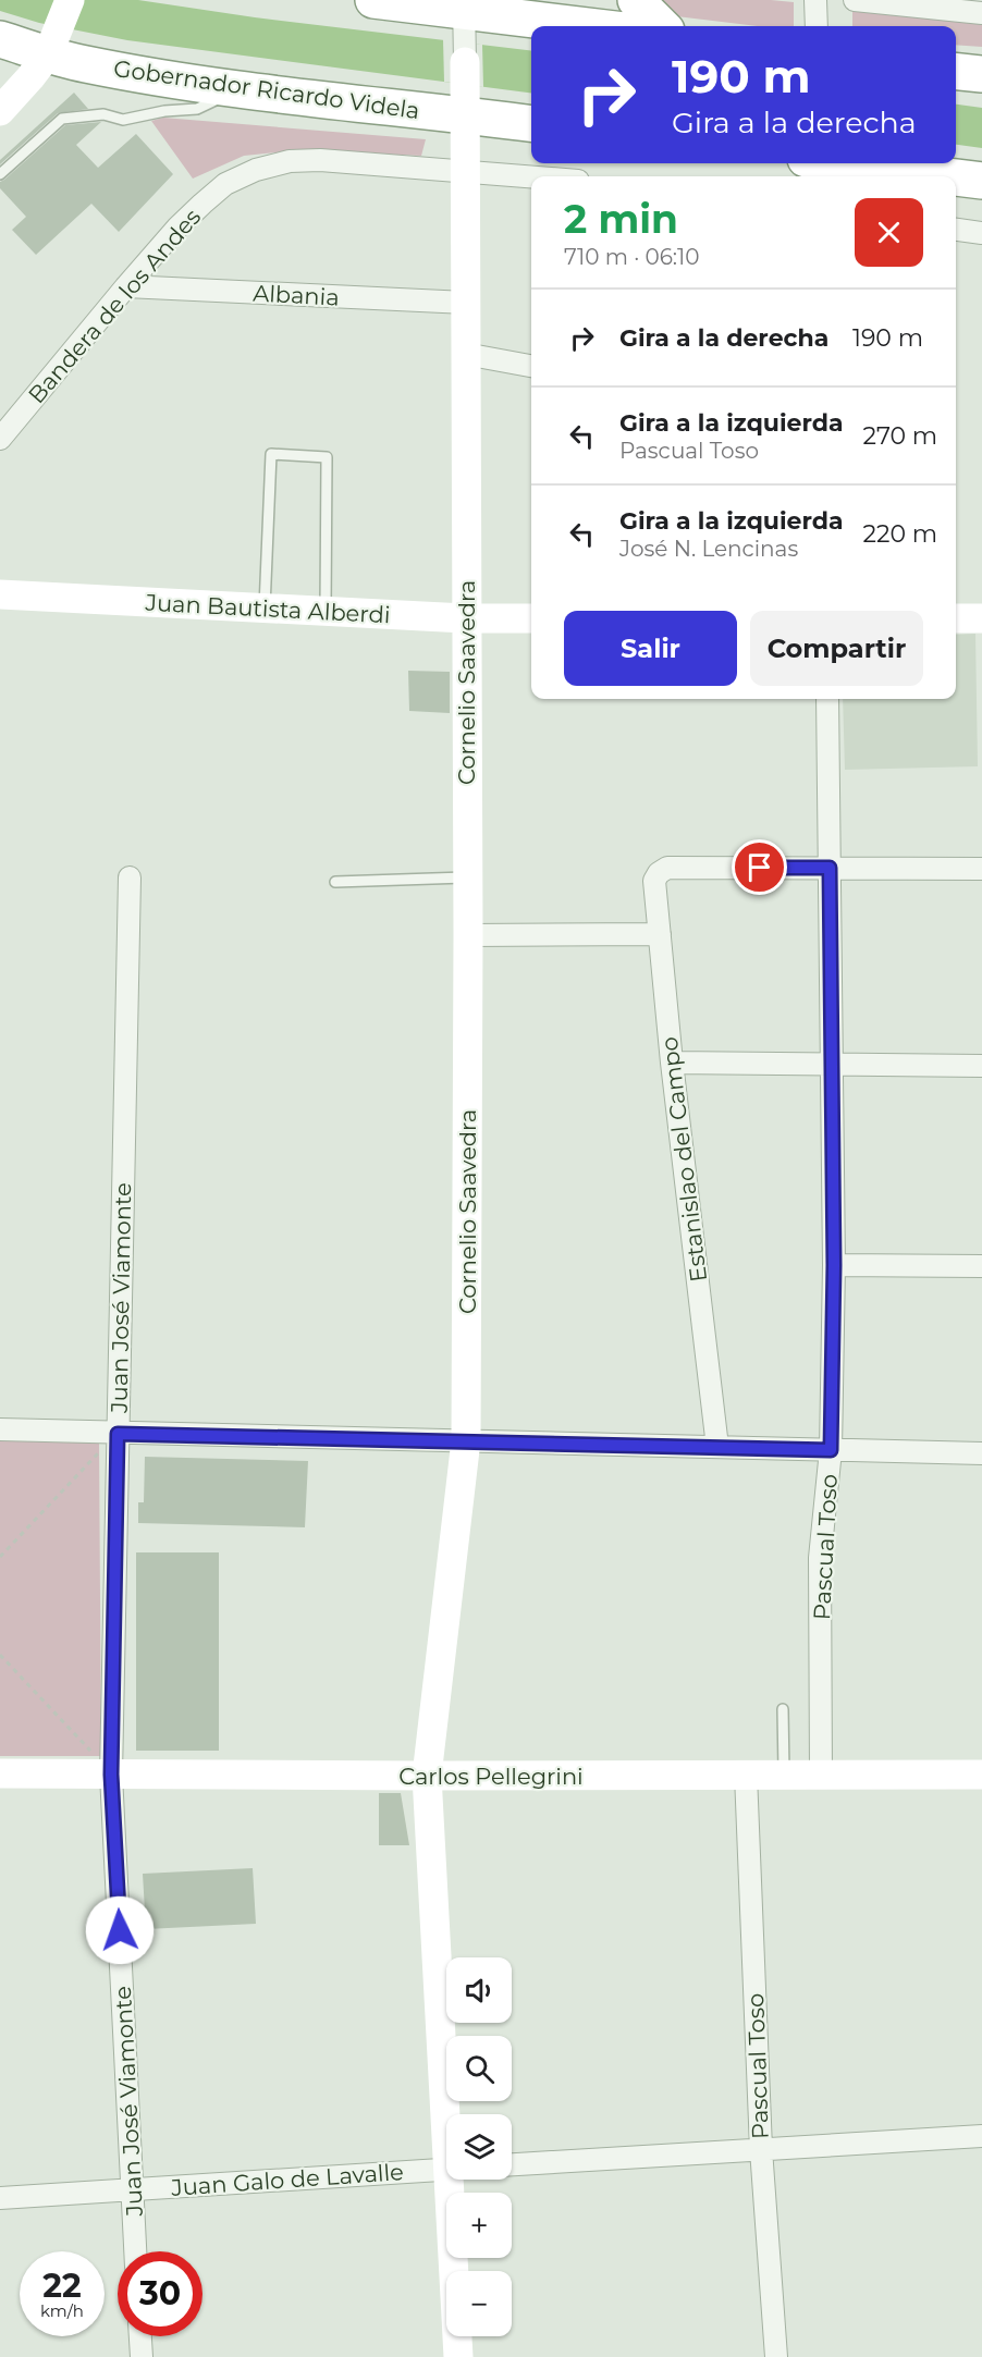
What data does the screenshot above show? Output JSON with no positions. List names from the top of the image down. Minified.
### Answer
{"streets":{"highway":["Gobernador Ricardo Videla"],"street":["Albania","Bandera de los Andes","Juan Bautista Alberdi","Cornelio Saavedra","Estanislao del Campo","Juan José Viamonte","Pascual Toso","Carlos Pellegrini","Juan Galo de Lavalle"]},"crossings":[["Gobernador Ricardo Videla","Cornelio Saavedra"],["Albania","Bandera de los Andes"],["Albania","Cornelio Saavedra"],["Bandera de los Andes","Cornelio Saavedra"],["Juan Bautista Alberdi","Cornelio Saavedra"],["Cornelio Saavedra","Carlos Pellegrini"],["Estanislao del Campo","Pascual Toso"],["Juan José Viamonte","Carlos Pellegrini"],["Juan José Viamonte","Juan Galo de Lavalle"],["Pascual Toso","Carlos Pellegrini"]],"page":{"turn":["190 m","Gira a la derecha"],"heading":["2 min","710 m · 06:10"],"list":[{"name":"Gira a la derecha","value":"190 m"},{"name":"Gira a la izquierda","note":"Pascual Toso","value":"270 m"},{"name":"Gira a la izquierda","note":"José N. Lencinas","value":"220 m"}],"buttons":["Salir","Compartir"],"map_buttons":["+","−"],"speed":"22 km/h","limit":"30"}}
